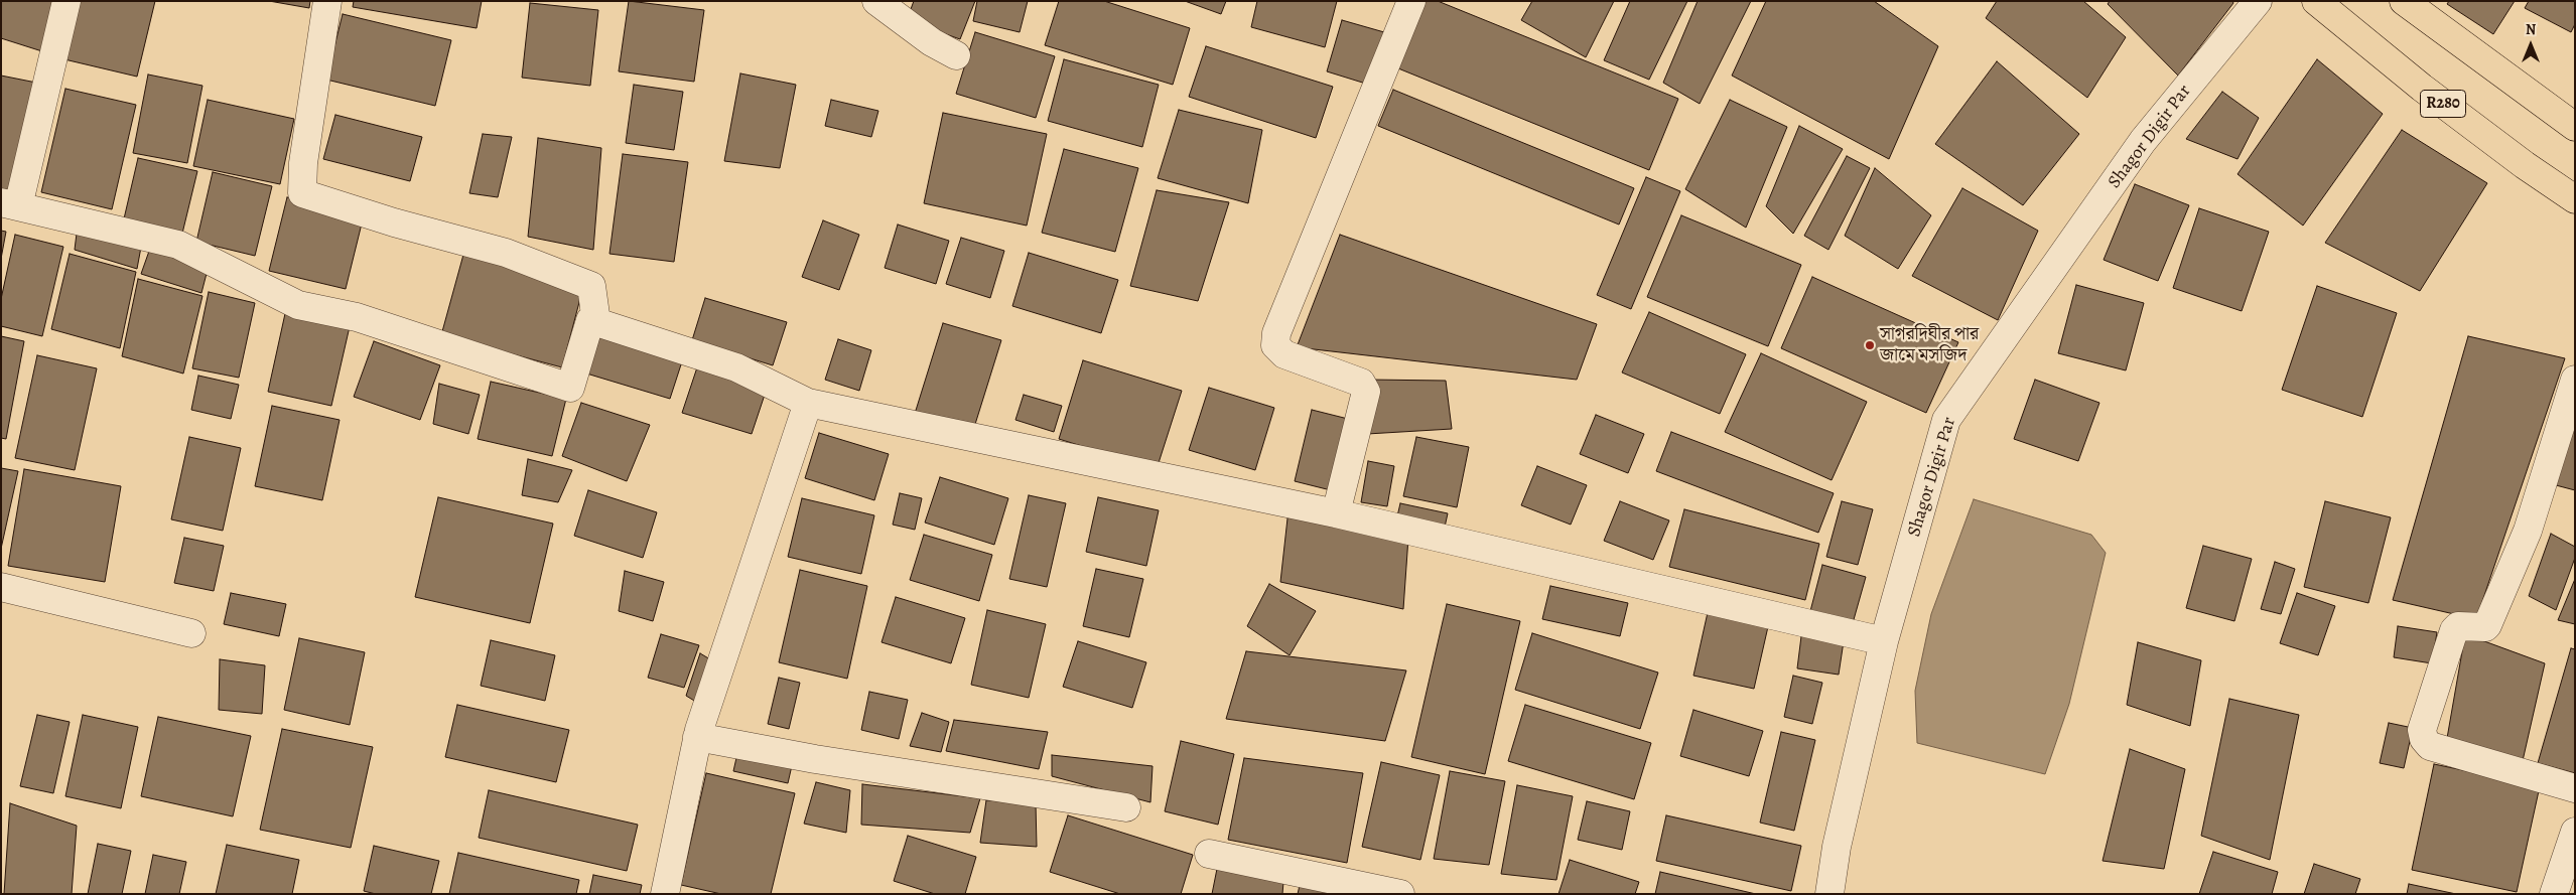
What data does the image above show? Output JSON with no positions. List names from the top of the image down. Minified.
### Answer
{"streets":{"main road":["R280"],"street":["Shagor Digir Par"]},"places":["সাগরদিঘীর পার জামে মসজিদ"],"north":"top"}
